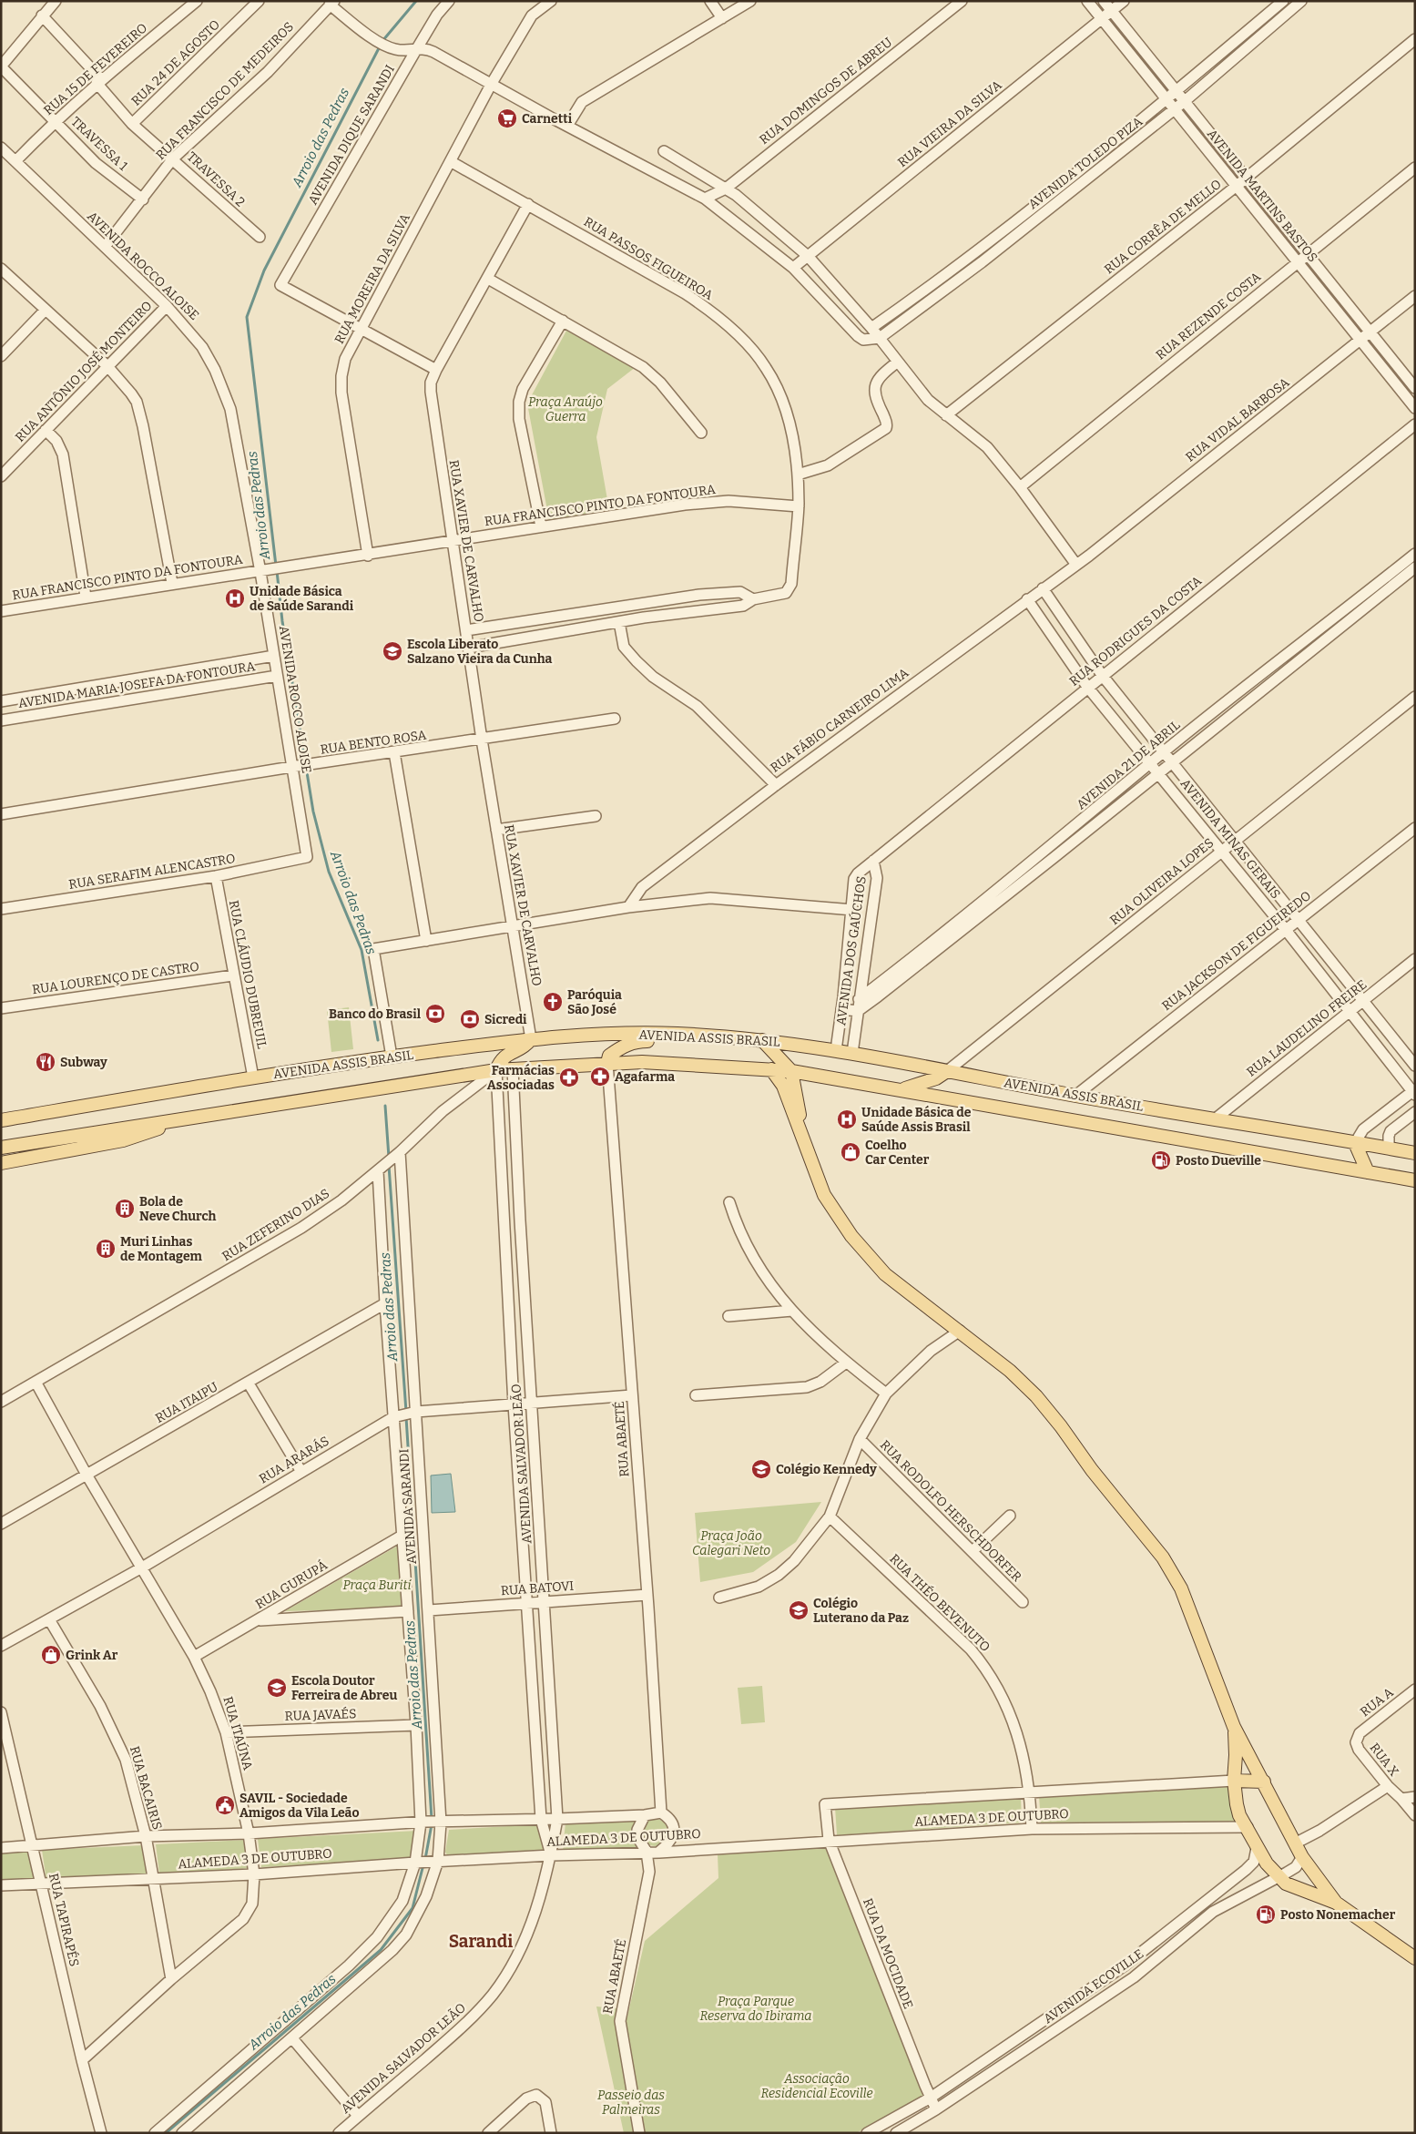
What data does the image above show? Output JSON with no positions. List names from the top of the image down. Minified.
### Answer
{"streets":{"main road":["AVENIDA ASSIS BRASIL"],"street":["RUA 24 DE AGOSTO","RUA 15 DE FEVEREIRO","RUA FRANCISCO DE MEDEIROS","RUA DOMINGOS DE ABREU","RUA VIEIRA DA SILVA","AVENIDA DIQUE SARANDI","TRAVESSA 1","AVENIDA TOLEDO PIZA","TRAVESSA 2","AVENIDA MARTINS BASTOS","RUA CORRÊA DE MELLO","RUA PASSOS FIGUEIROA","AVENIDA ROCCO ALOISE","RUA MOREIRA DA SILVA","RUA REZENDE COSTA","RUA ANTÔNIO JOSÉ MONTEIRO","RUA VIDAL BARBOSA","RUA FRANCISCO PINTO DA FONTOURA","RUA XAVIER DE CARVALHO","RUA RODRIGUES DA COSTA","AVENIDA MARIA JOSEFA DA FONTOURA","RUA FÁBIO CARNEIRO LIMA","RUA BENTO ROSA","AVENIDA 21 DE ABRIL","AVENIDA MINAS GERAIS","RUA SERAFIM ALENCASTRO","RUA OLIVEIRA LOPES","AVENIDA DOS GAÚCHOS","RUA JACKSON DE FIGUEIREDO","RUA CLÁUDIO DUBREUIL","RUA LOURENÇO DE CASTRO","RUA LAUDELINO FREIRE","RUA ZEFERINO DIAS","RUA ITAIPU","RUA ABAETÉ","RUA ARARÁS","AVENIDA SALVADOR LEÃO","AVENIDA SARANDI","RUA RODOLFO HERSCHDORFER","RUA GURUPÁ","RUA BATOVI","RUA THÉO BEVENUTO","RUA A","RUA JAVAÉS","RUA ITAÚNA","RUA X","RUA BACAIRIS","ALAMEDA 3 DE OUTUBRO","RUA TAPIRAPÉS","RUA DA MOCIDADE","AVENIDA ECOVILLE"]},"crossings":[["RUA 24 DE AGOSTO","TRAVESSA 2"],["RUA 15 DE FEVEREIRO","TRAVESSA 1"],["RUA 15 DE FEVEREIRO","TRAVESSA 2"],["RUA 15 DE FEVEREIRO","AVENIDA ROCCO ALOISE"],["RUA FRANCISCO DE MEDEIROS","TRAVESSA 1"],["RUA FRANCISCO DE MEDEIROS","TRAVESSA 2"],["RUA FRANCISCO DE MEDEIROS","AVENIDA ROCCO ALOISE"],["RUA VIEIRA DA SILVA","AVENIDA MARTINS BASTOS"],["AVENIDA DIQUE SARANDI","RUA MOREIRA DA SILVA"],["AVENIDA TOLEDO PIZA","AVENIDA MARTINS BASTOS"],["AVENIDA MARTINS BASTOS","RUA CORRÊA DE MELLO"],["AVENIDA MARTINS BASTOS","RUA REZENDE COSTA"],["AVENIDA MARTINS BASTOS","RUA VIDAL BARBOSA"],["RUA PASSOS FIGUEIROA","RUA MOREIRA DA SILVA"],["RUA PASSOS FIGUEIROA","RUA FRANCISCO PINTO DA FONTOURA"],["RUA PASSOS FIGUEIROA","RUA XAVIER DE CARVALHO"],["AVENIDA ROCCO ALOISE","RUA ANTÔNIO JOSÉ MONTEIRO"],["AVENIDA ROCCO ALOISE","RUA FRANCISCO PINTO DA FONTOURA"],["AVENIDA ROCCO ALOISE","AVENIDA MARIA JOSEFA DA FONTOURA"],["AVENIDA ROCCO ALOISE","RUA BENTO ROSA"],["AVENIDA ROCCO ALOISE","RUA SERAFIM ALENCASTRO"],["RUA MOREIRA DA SILVA","RUA FRANCISCO PINTO DA FONTOURA"],["RUA VIDAL BARBOSA","RUA FÁBIO CARNEIRO LIMA"],["RUA FRANCISCO PINTO DA FONTOURA","RUA XAVIER DE CARVALHO"],["RUA XAVIER DE CARVALHO","RUA BENTO ROSA"],["RUA XAVIER DE CARVALHO","AVENIDA ASSIS BRASIL"],["RUA RODRIGUES DA COSTA","AVENIDA MINAS GERAIS"],["RUA RODRIGUES DA COSTA","AVENIDA DOS GAÚCHOS"],["RUA FÁBIO CARNEIRO LIMA","AVENIDA MINAS GERAIS"],["AVENIDA 21 DE ABRIL","AVENIDA MINAS GERAIS"],["AVENIDA 21 DE ABRIL","AVENIDA DOS GAÚCHOS"],["AVENIDA MINAS GERAIS","RUA OLIVEIRA LOPES"],["AVENIDA MINAS GERAIS","RUA JACKSON DE FIGUEIREDO"],["AVENIDA MINAS GERAIS","RUA LAUDELINO FREIRE"],["RUA SERAFIM ALENCASTRO","RUA CLÁUDIO DUBREUIL"],["RUA OLIVEIRA LOPES","AVENIDA ASSIS BRASIL"],["AVENIDA DOS GAÚCHOS","AVENIDA ASSIS BRASIL"],["RUA JACKSON DE FIGUEIREDO","AVENIDA ASSIS BRASIL"],["RUA CLÁUDIO DUBREUIL","RUA LOURENÇO DE CASTRO"],["RUA CLÁUDIO DUBREUIL","AVENIDA ASSIS BRASIL"],["RUA LAUDELINO FREIRE","AVENIDA ASSIS BRASIL"],["AVENIDA ASSIS BRASIL","RUA ZEFERINO DIAS"],["AVENIDA ASSIS BRASIL","RUA ABAETÉ"],["AVENIDA ASSIS BRASIL","AVENIDA SALVADOR LEÃO"],["RUA ZEFERINO DIAS","AVENIDA SALVADOR LEÃO"],["RUA ZEFERINO DIAS","AVENIDA SARANDI"],["RUA ZEFERINO DIAS","RUA ITAÚNA"],["RUA ITAIPU","AVENIDA SARANDI"],["RUA ITAIPU","RUA ITAÚNA"],["RUA ABAETÉ","RUA ARARÁS"],["RUA ABAETÉ","RUA BATOVI"],["RUA ABAETÉ","ALAMEDA 3 DE OUTUBRO"],["RUA ARARÁS","AVENIDA SALVADOR LEÃO"],["RUA ARARÁS","AVENIDA SARANDI"],["RUA ARARÁS","RUA ITAÚNA"],["RUA ARARÁS","RUA BACAIRIS"],["AVENIDA SALVADOR LEÃO","RUA BATOVI"],["AVENIDA SALVADOR LEÃO","ALAMEDA 3 DE OUTUBRO"],["AVENIDA SARANDI","RUA GURUPÁ"],["AVENIDA SARANDI","RUA BATOVI"],["AVENIDA SARANDI","RUA JAVAÉS"],["AVENIDA SARANDI","ALAMEDA 3 DE OUTUBRO"],["RUA GURUPÁ","RUA ITAÚNA"],["RUA THÉO BEVENUTO","ALAMEDA 3 DE OUTUBRO"],["RUA A","RUA X"],["RUA JAVAÉS","RUA ITAÚNA"],["RUA ITAÚNA","RUA BACAIRIS"],["RUA ITAÚNA","ALAMEDA 3 DE OUTUBRO"],["RUA ITAÚNA","RUA TAPIRAPÉS"],["RUA BACAIRIS","ALAMEDA 3 DE OUTUBRO"],["ALAMEDA 3 DE OUTUBRO","RUA TAPIRAPÉS"],["ALAMEDA 3 DE OUTUBRO","RUA DA MOCIDADE"],["RUA DA MOCIDADE","AVENIDA ECOVILLE"]],"districts":["Sarandi"],"water":["Arroio das Pedras"],"parks":["Praça Araújo Guerra","Praça João Calegari Neto","Praça Buriti","Praça Parque Reserva do Ibirama","Associação Residencial Ecoville","Passeio das Palmeiras"],"places":{"supermarket":["Carnetti"],"hospital":["Unidade Básica de Saúde Sarandi","Unidade Básica de Saúde Assis Brasil"],"school or university":["Escola Liberato Salzano Vieira da Cunha","Colégio Kennedy","Colégio Luterano da Paz","Escola Doutor Ferreira de Abreu"],"church":["Paróquia São José"],"bank":["Banco do Brasil","Sicredi"],"restaurant":["Subway"],"pharmacy":["Agafarma","Farmácias Associadas"],"shop":["Coelho Car Center","Grink Ar"],"fuel station":["Posto Dueville","Posto Nonemacher"],"building":["Bola de Neve Church","Muri Linhas de Montagem"],"public building":["SAVIL - Sociedade Amigos da Vila Leão"]}}
